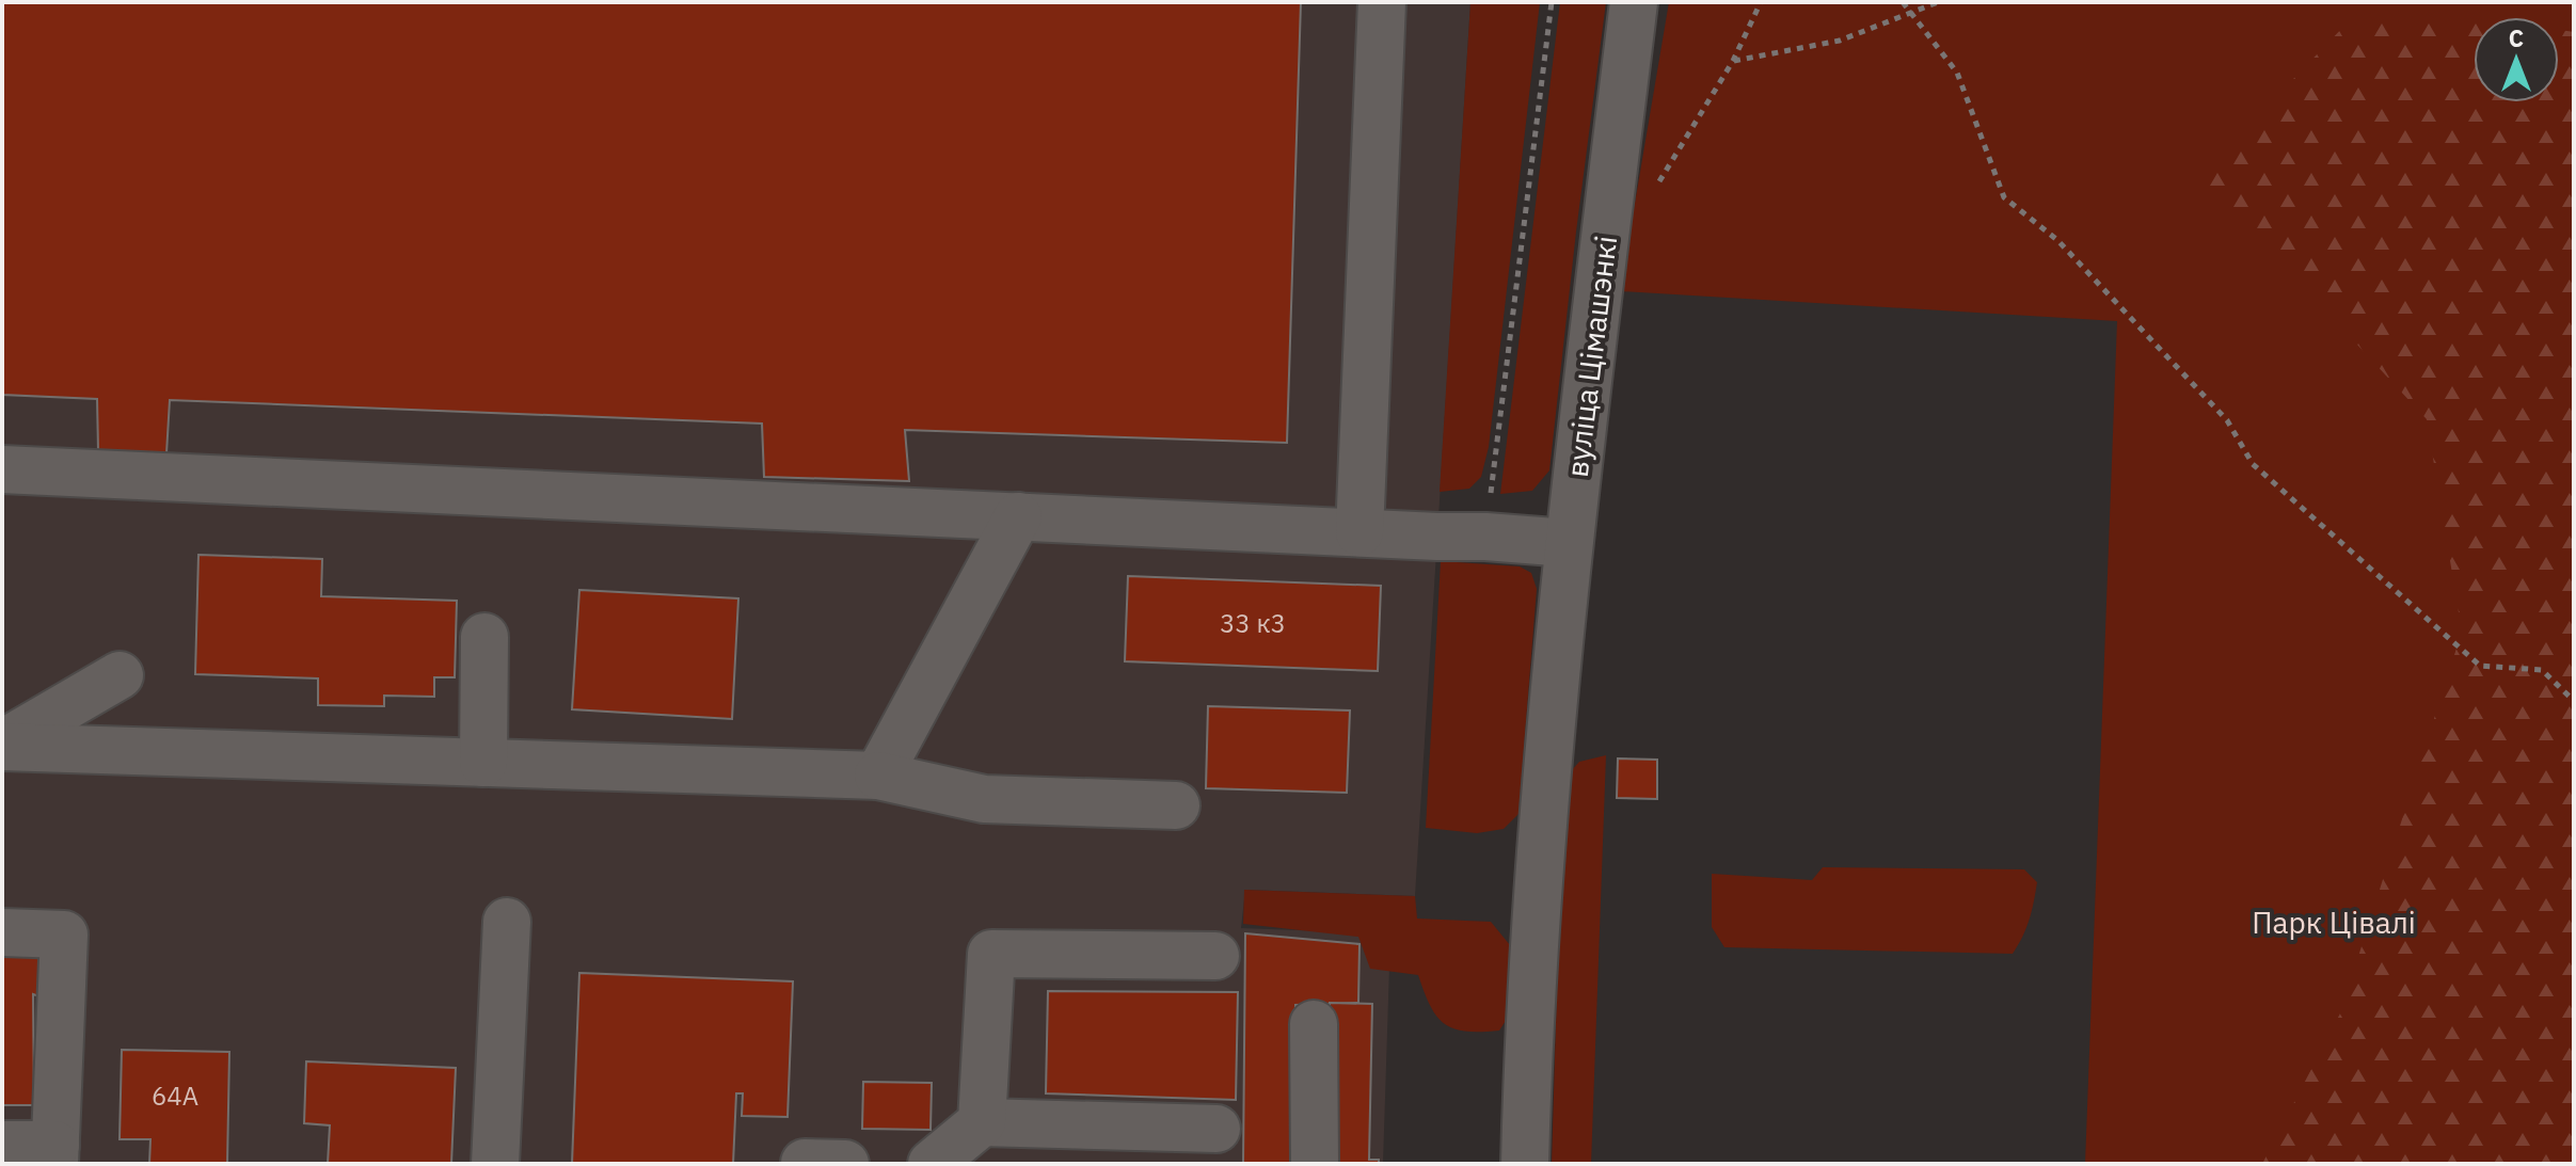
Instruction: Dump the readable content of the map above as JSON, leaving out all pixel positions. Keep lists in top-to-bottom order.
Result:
{
  "streets": {
    "lane": ["вуліца Цімашэнкі"]
  },
  "parks": ["Парк Цівалі"],
  "house_numbers": ["33 к3", "64А"],
  "north": "top"
}
